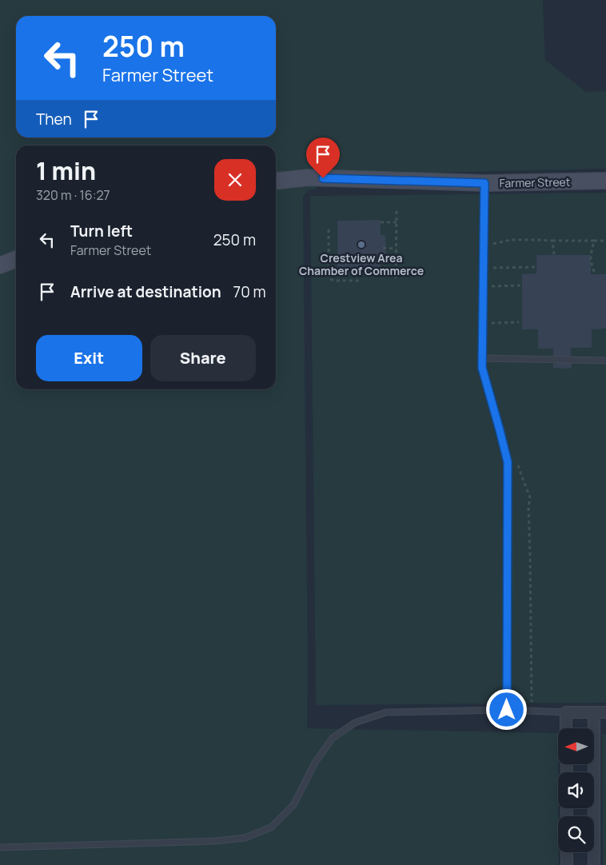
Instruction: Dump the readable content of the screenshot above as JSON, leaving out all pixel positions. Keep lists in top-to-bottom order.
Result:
{
  "streets": {
    "street": ["Farmer Street"]
  },
  "places": ["Crestview Area Chamber of Commerce"],
  "north": "left",
  "page": {
    "turn": ["250 m", "Farmer Street"],
    "then": "Then",
    "heading": ["1 min", "320 m · 16:27"],
    "list": [
      {
        "name": "Turn left",
        "note": "Farmer Street",
        "value": "250 m"
      },
      {
        "name": "Arrive at destination",
        "value": "70 m"
      }
    ],
    "buttons": ["Exit", "Share"]
  }
}
